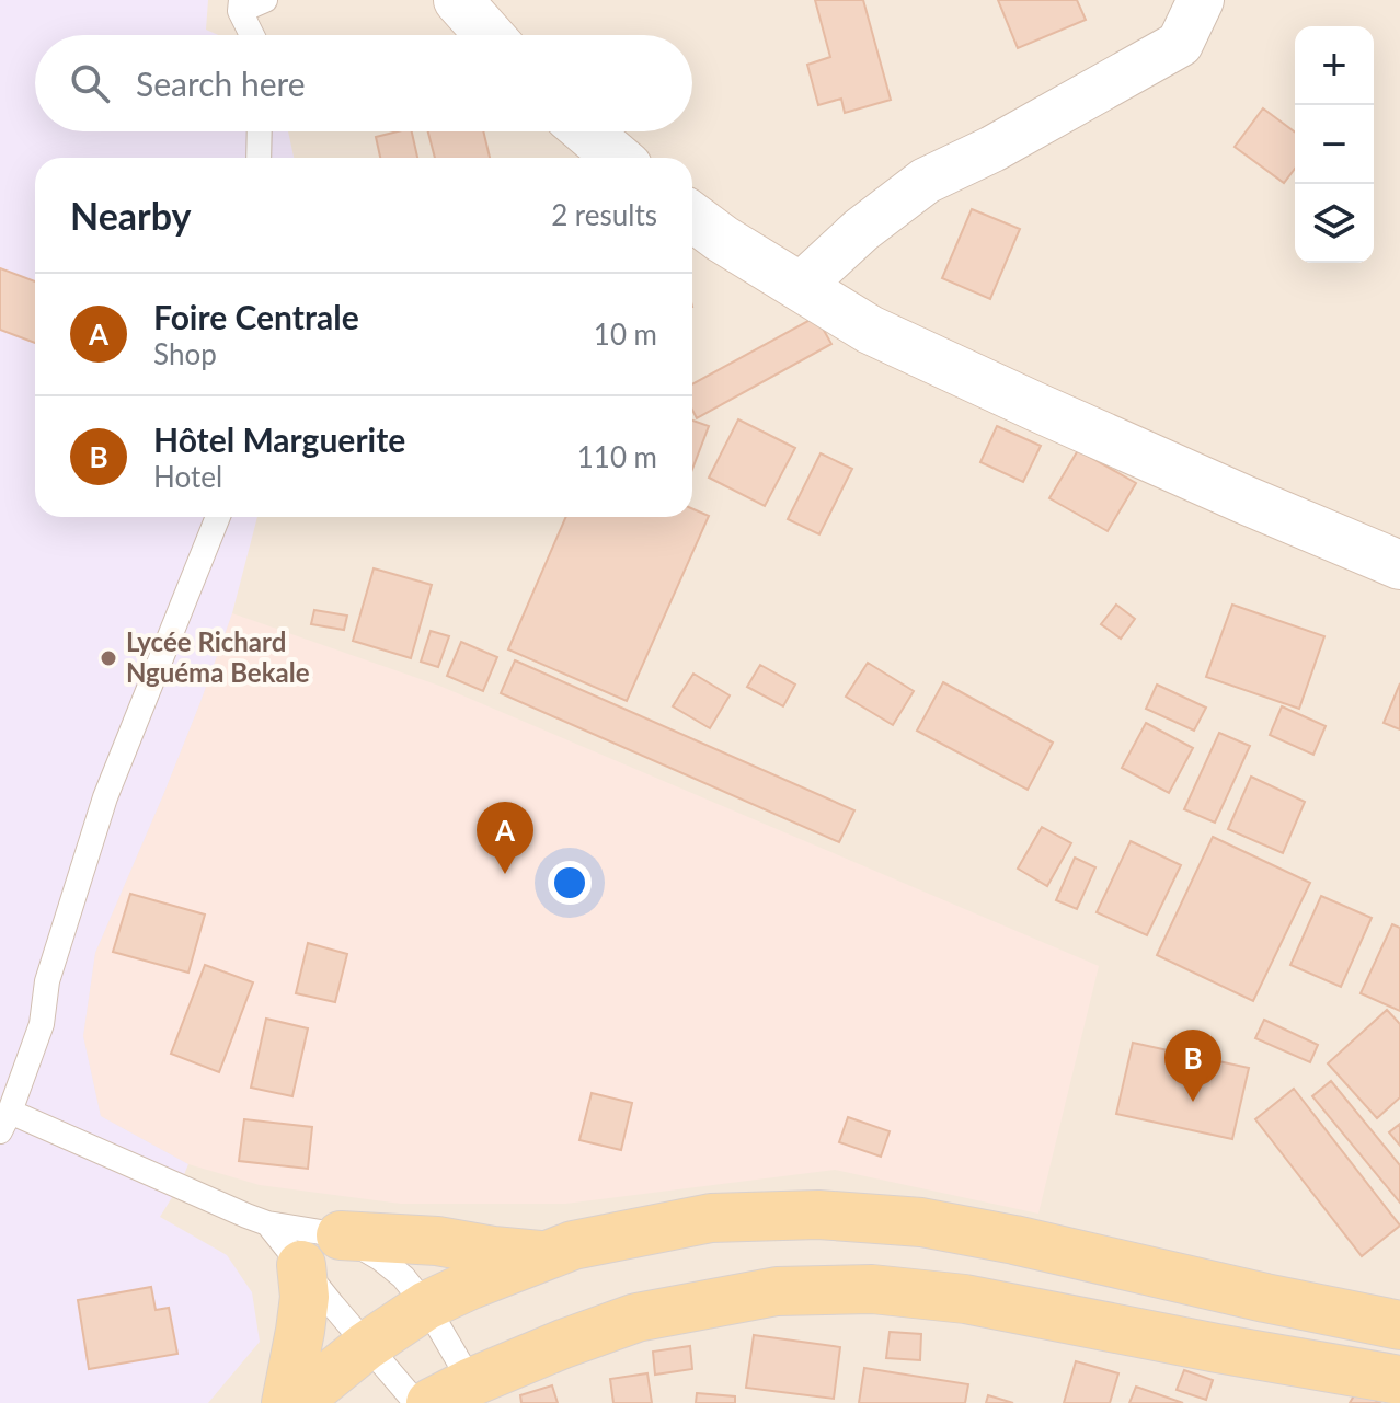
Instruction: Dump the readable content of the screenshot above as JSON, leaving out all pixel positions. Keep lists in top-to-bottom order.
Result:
{
  "places": ["Lycée Richard Nguéma Bekale"],
  "page": {
    "map_buttons": ["+", "−"],
    "search": "Search here",
    "heading": ["Nearby", "2 results"],
    "list": [
      {
        "mark": "A",
        "name": "Foire Centrale",
        "note": "Shop",
        "value": "10 m"
      },
      {
        "mark": "B",
        "name": "Hôtel Marguerite",
        "note": "Hotel",
        "value": "110 m"
      }
    ],
    "pins": ["A", "B"]
  }
}
